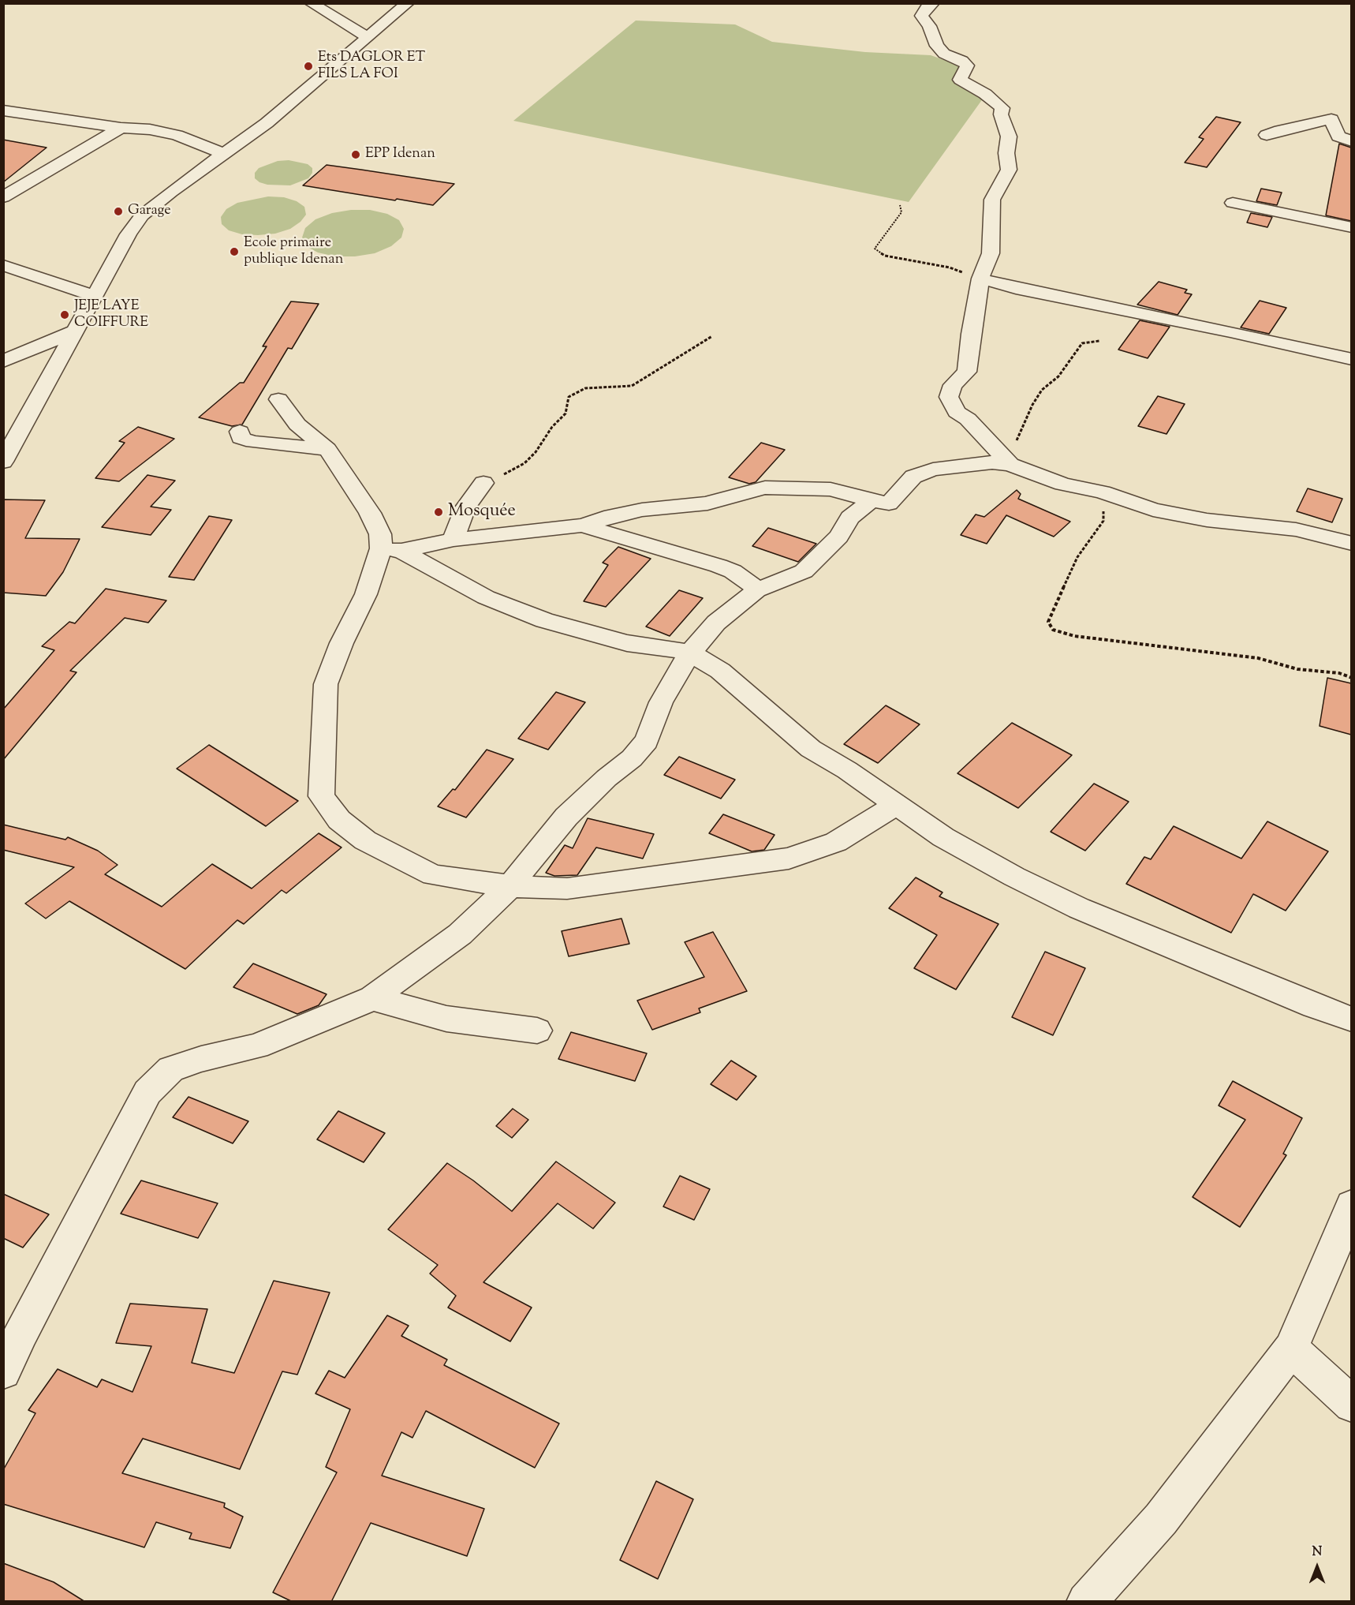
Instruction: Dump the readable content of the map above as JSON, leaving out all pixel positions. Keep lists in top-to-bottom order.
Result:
{
  "places": [
    "Ets DAGLOR ET FILS LA FOI",
    "EPP Idenan",
    "Garage",
    "Ecole primaire publique Idenan",
    "JEJE LAYE COIFFURE",
    "Mosquée"
  ],
  "north": "top"
}
